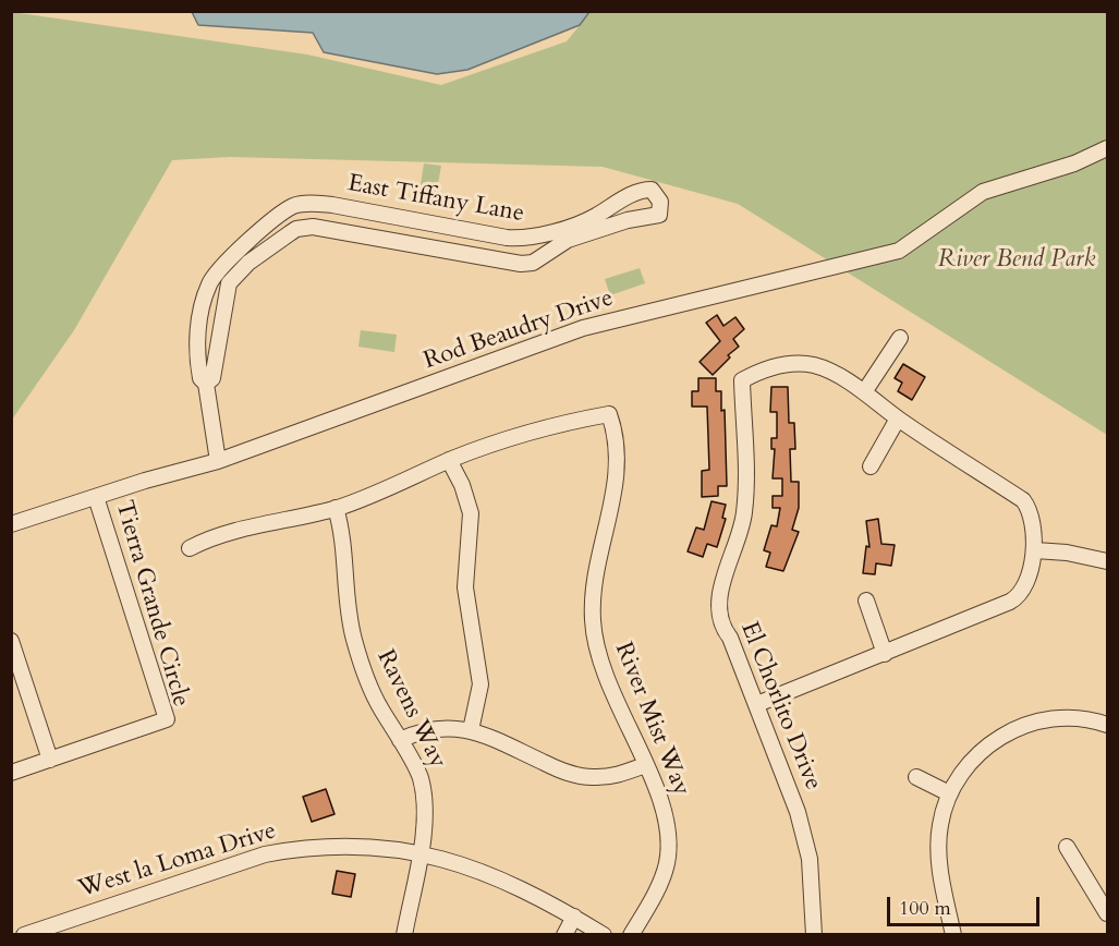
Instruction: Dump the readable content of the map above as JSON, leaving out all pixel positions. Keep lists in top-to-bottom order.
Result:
{
  "streets": {
    "street": [
      "East Tiffany Lane",
      "Rod Beaudry Drive",
      "Tierra Grande Circle",
      "El Chorlito Drive",
      "Ravens Way",
      "River Mist Way",
      "West la Loma Drive"
    ]
  },
  "crossings": [
    ["East Tiffany Lane", "Rod Beaudry Drive"],
    ["Rod Beaudry Drive", "Tierra Grande Circle"],
    ["Ravens Way", "River Mist Way"],
    ["Ravens Way", "West la Loma Drive"]
  ],
  "parks": ["River Bend Park"],
  "scale_bar": "100 m"
}
